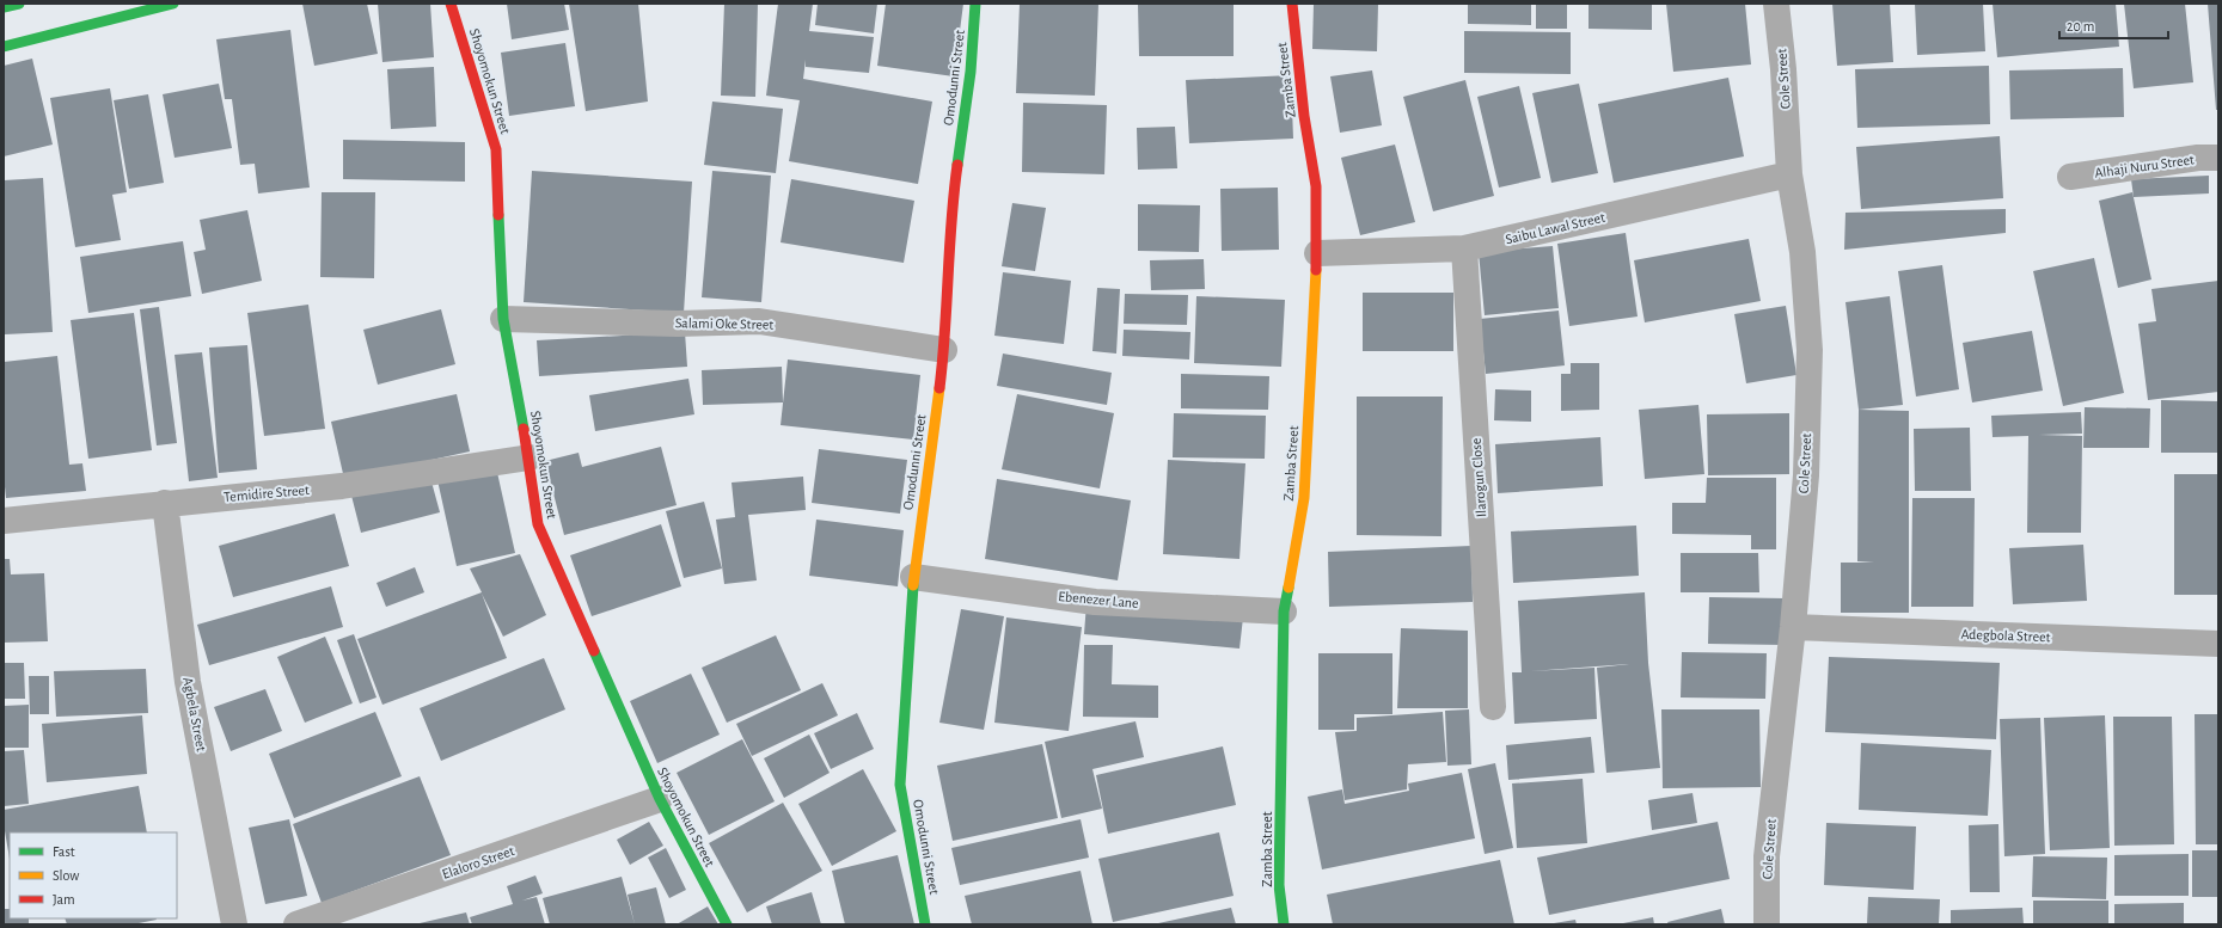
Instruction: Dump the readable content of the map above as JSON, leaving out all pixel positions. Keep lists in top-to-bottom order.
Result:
{
  "streets": {
    "street": [
      "Omodunni Street",
      "Cole Street",
      "Zamba Street",
      "Shoyomokun Street",
      "Alhaji Nuru Street",
      "Saibu Lawal Street",
      "Salami Oke Street",
      "Ilarogun Close",
      "Temidire Street",
      "Ebenezer Lane",
      "Adegbola Street",
      "Agbela Street",
      "Elaloro Street"
    ]
  },
  "crossings": [
    ["Omodunni Street", "Salami Oke Street"],
    ["Omodunni Street", "Ebenezer Lane"],
    ["Cole Street", "Saibu Lawal Street"],
    ["Cole Street", "Adegbola Street"],
    ["Zamba Street", "Saibu Lawal Street"],
    ["Zamba Street", "Ebenezer Lane"],
    ["Shoyomokun Street", "Salami Oke Street"],
    ["Shoyomokun Street", "Temidire Street"],
    ["Shoyomokun Street", "Elaloro Street"],
    ["Saibu Lawal Street", "Ilarogun Close"],
    ["Temidire Street", "Agbela Street"]
  ],
  "legend": ["Fast", "Slow", "Jam"],
  "scale_bar": "20 m"
}
